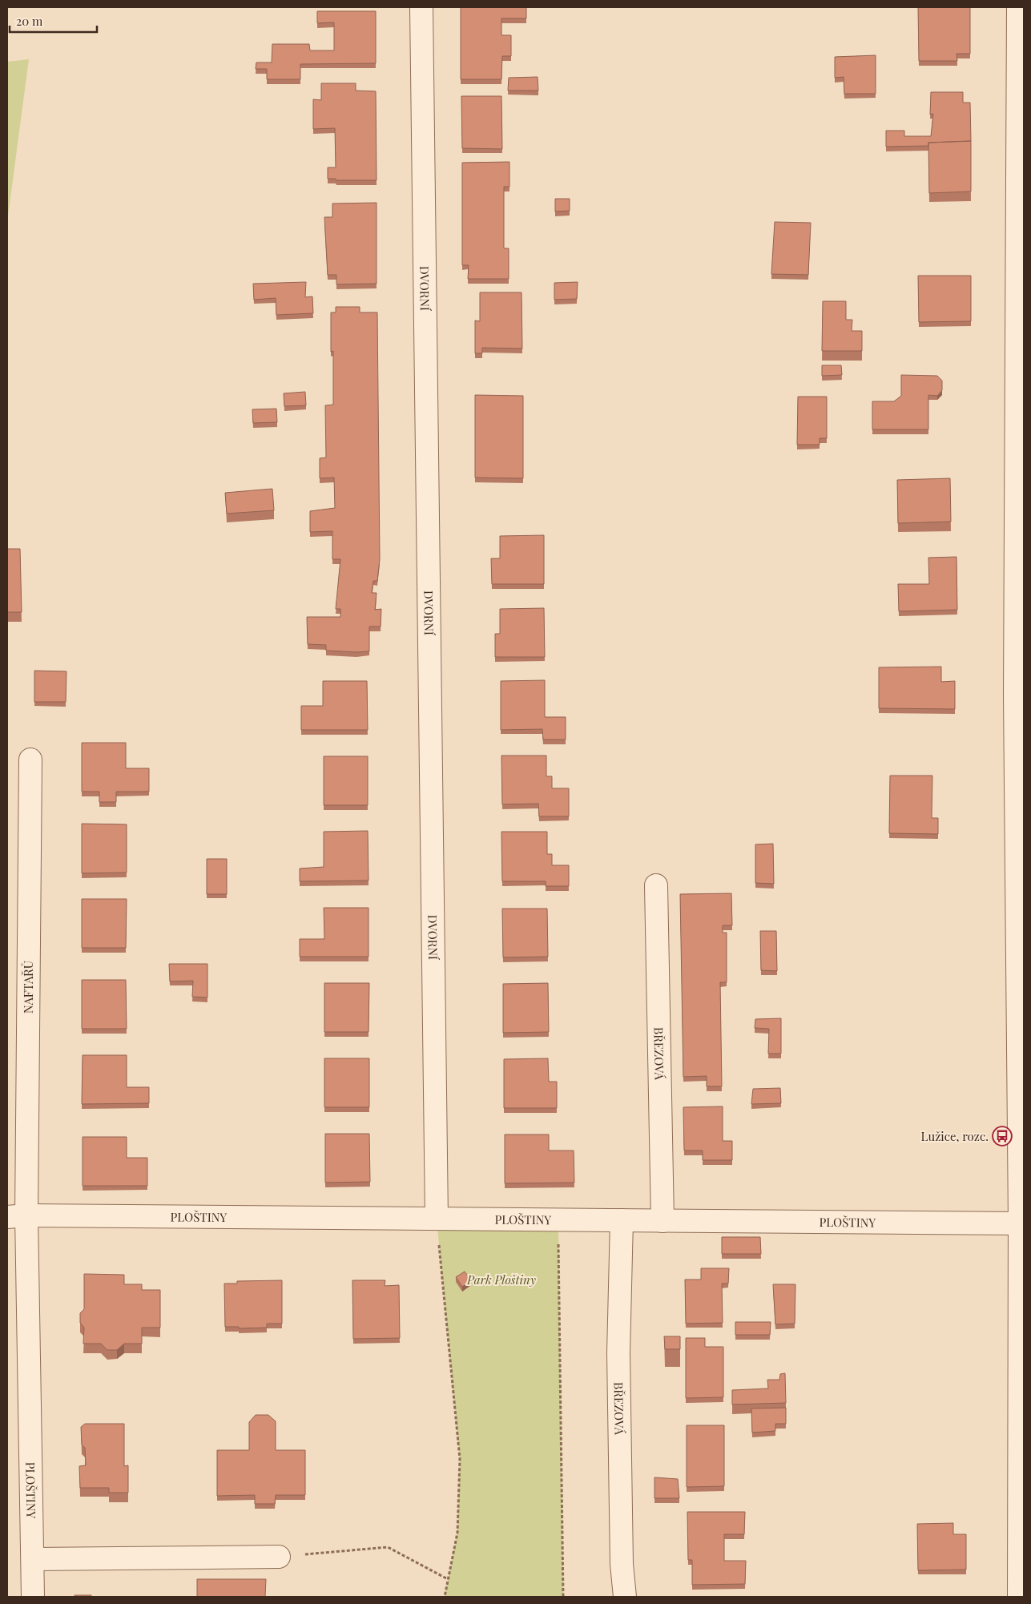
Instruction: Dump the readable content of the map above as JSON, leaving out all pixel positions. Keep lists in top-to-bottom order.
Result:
{
  "streets": {
    "street": [
      "DVORNÍ",
      "NAFTAŘŮ",
      "BŘEZOVÁ",
      "PLOŠTINY"
    ]
  },
  "crossings": [
    ["DVORNÍ", "PLOŠTINY"],
    ["NAFTAŘŮ", "PLOŠTINY"],
    ["BŘEZOVÁ", "PLOŠTINY"]
  ],
  "parks": ["Park Ploštiny"],
  "places": {
    "bus stop": ["Lužice, rozc."]
  },
  "scale_bar": "20 m"
}
